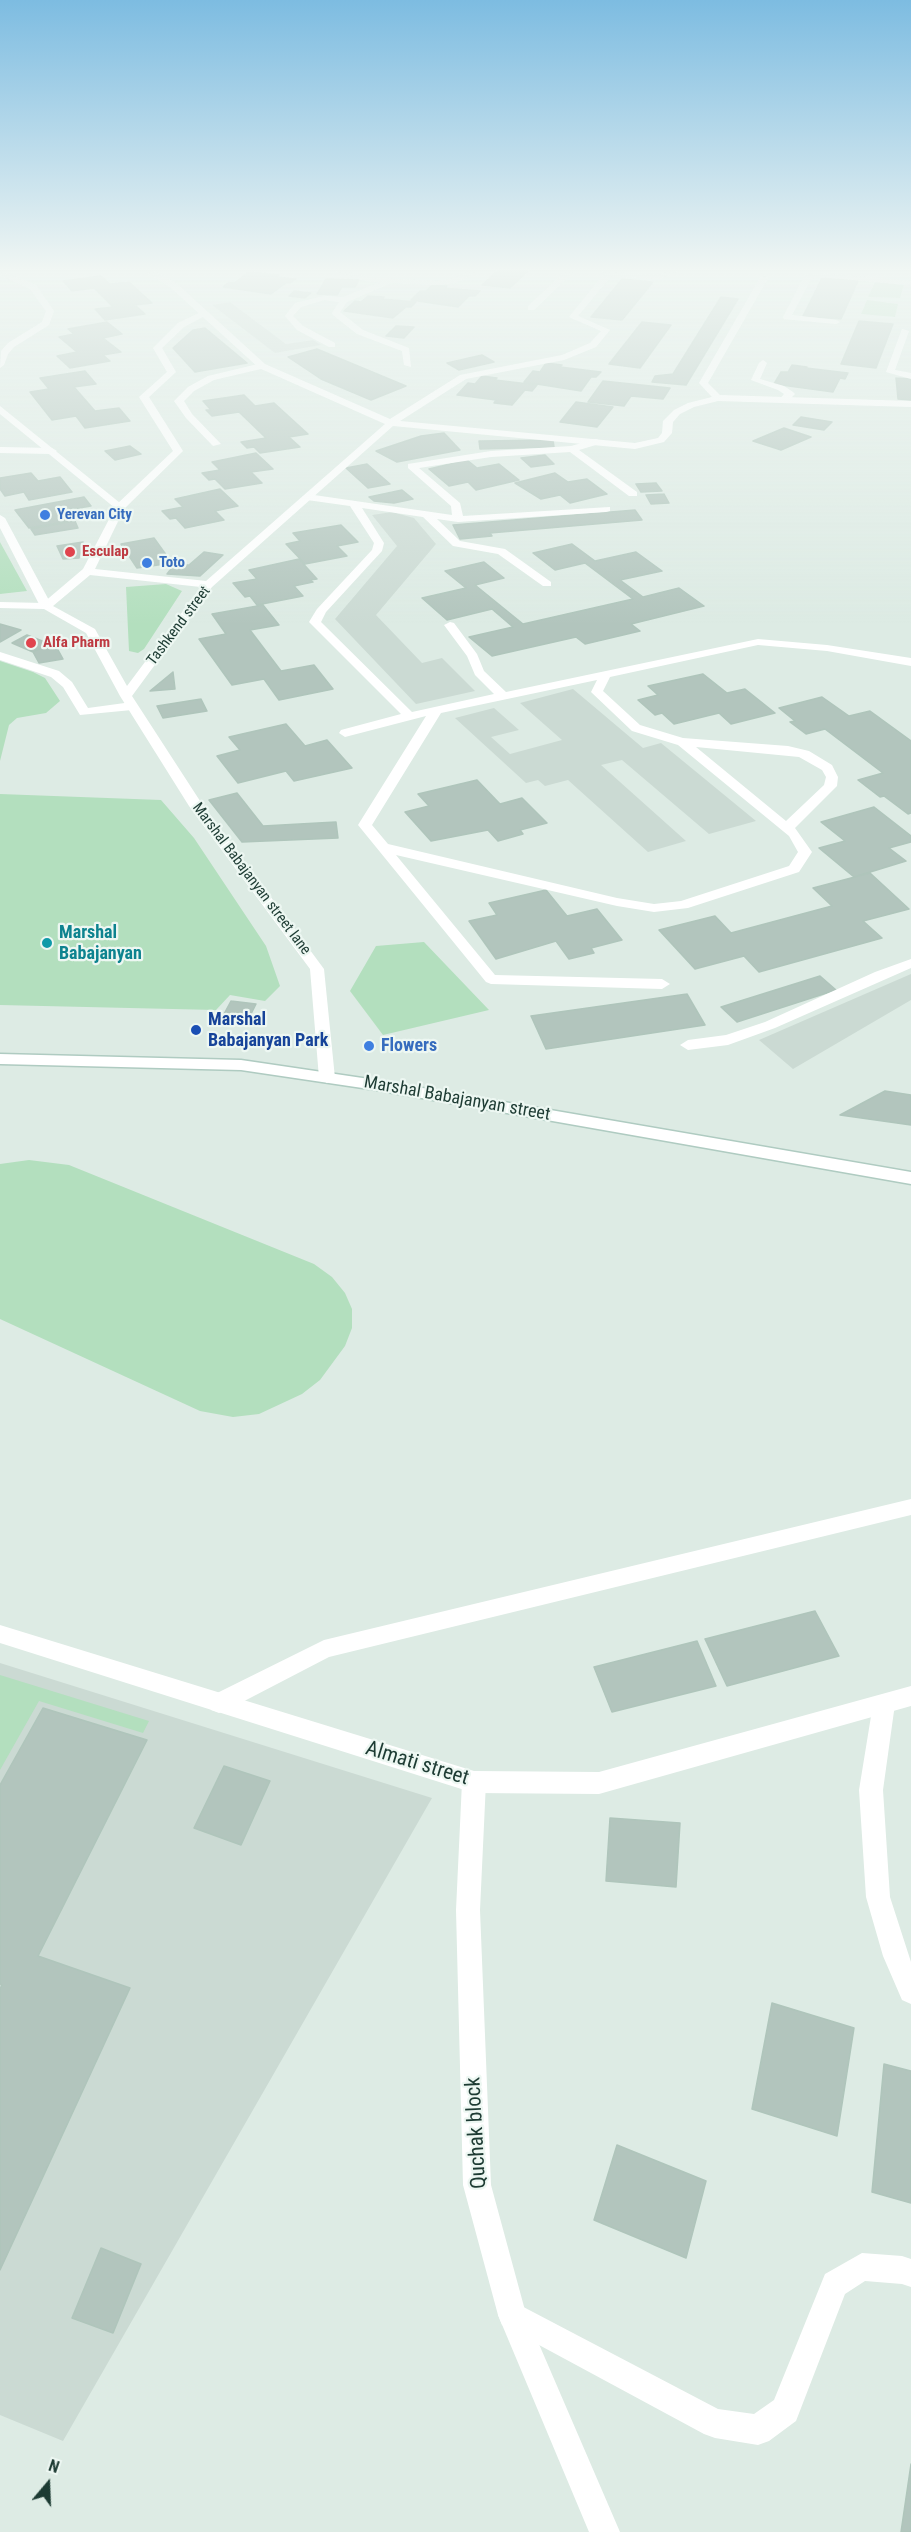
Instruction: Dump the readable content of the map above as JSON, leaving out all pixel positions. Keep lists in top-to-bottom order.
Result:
{
  "streets": {
    "street": [
      "Tashkend street",
      "Marshal Babajanyan street lane",
      "Marshal Babajanyan street",
      "Almati street",
      "Quchak block"
    ]
  },
  "crossings": [
    ["Tashkend street", "Marshal Babajanyan street lane"],
    ["Marshal Babajanyan street lane", "Marshal Babajanyan street"],
    ["Almati street", "Quchak block"]
  ],
  "places": [
    "Yerevan City",
    "Esculap",
    "Toto",
    "Alfa Pharm",
    "Marshal Babajanyan",
    "Marshal Babajanyan Park",
    "Flowers"
  ],
  "north": "top"
}
